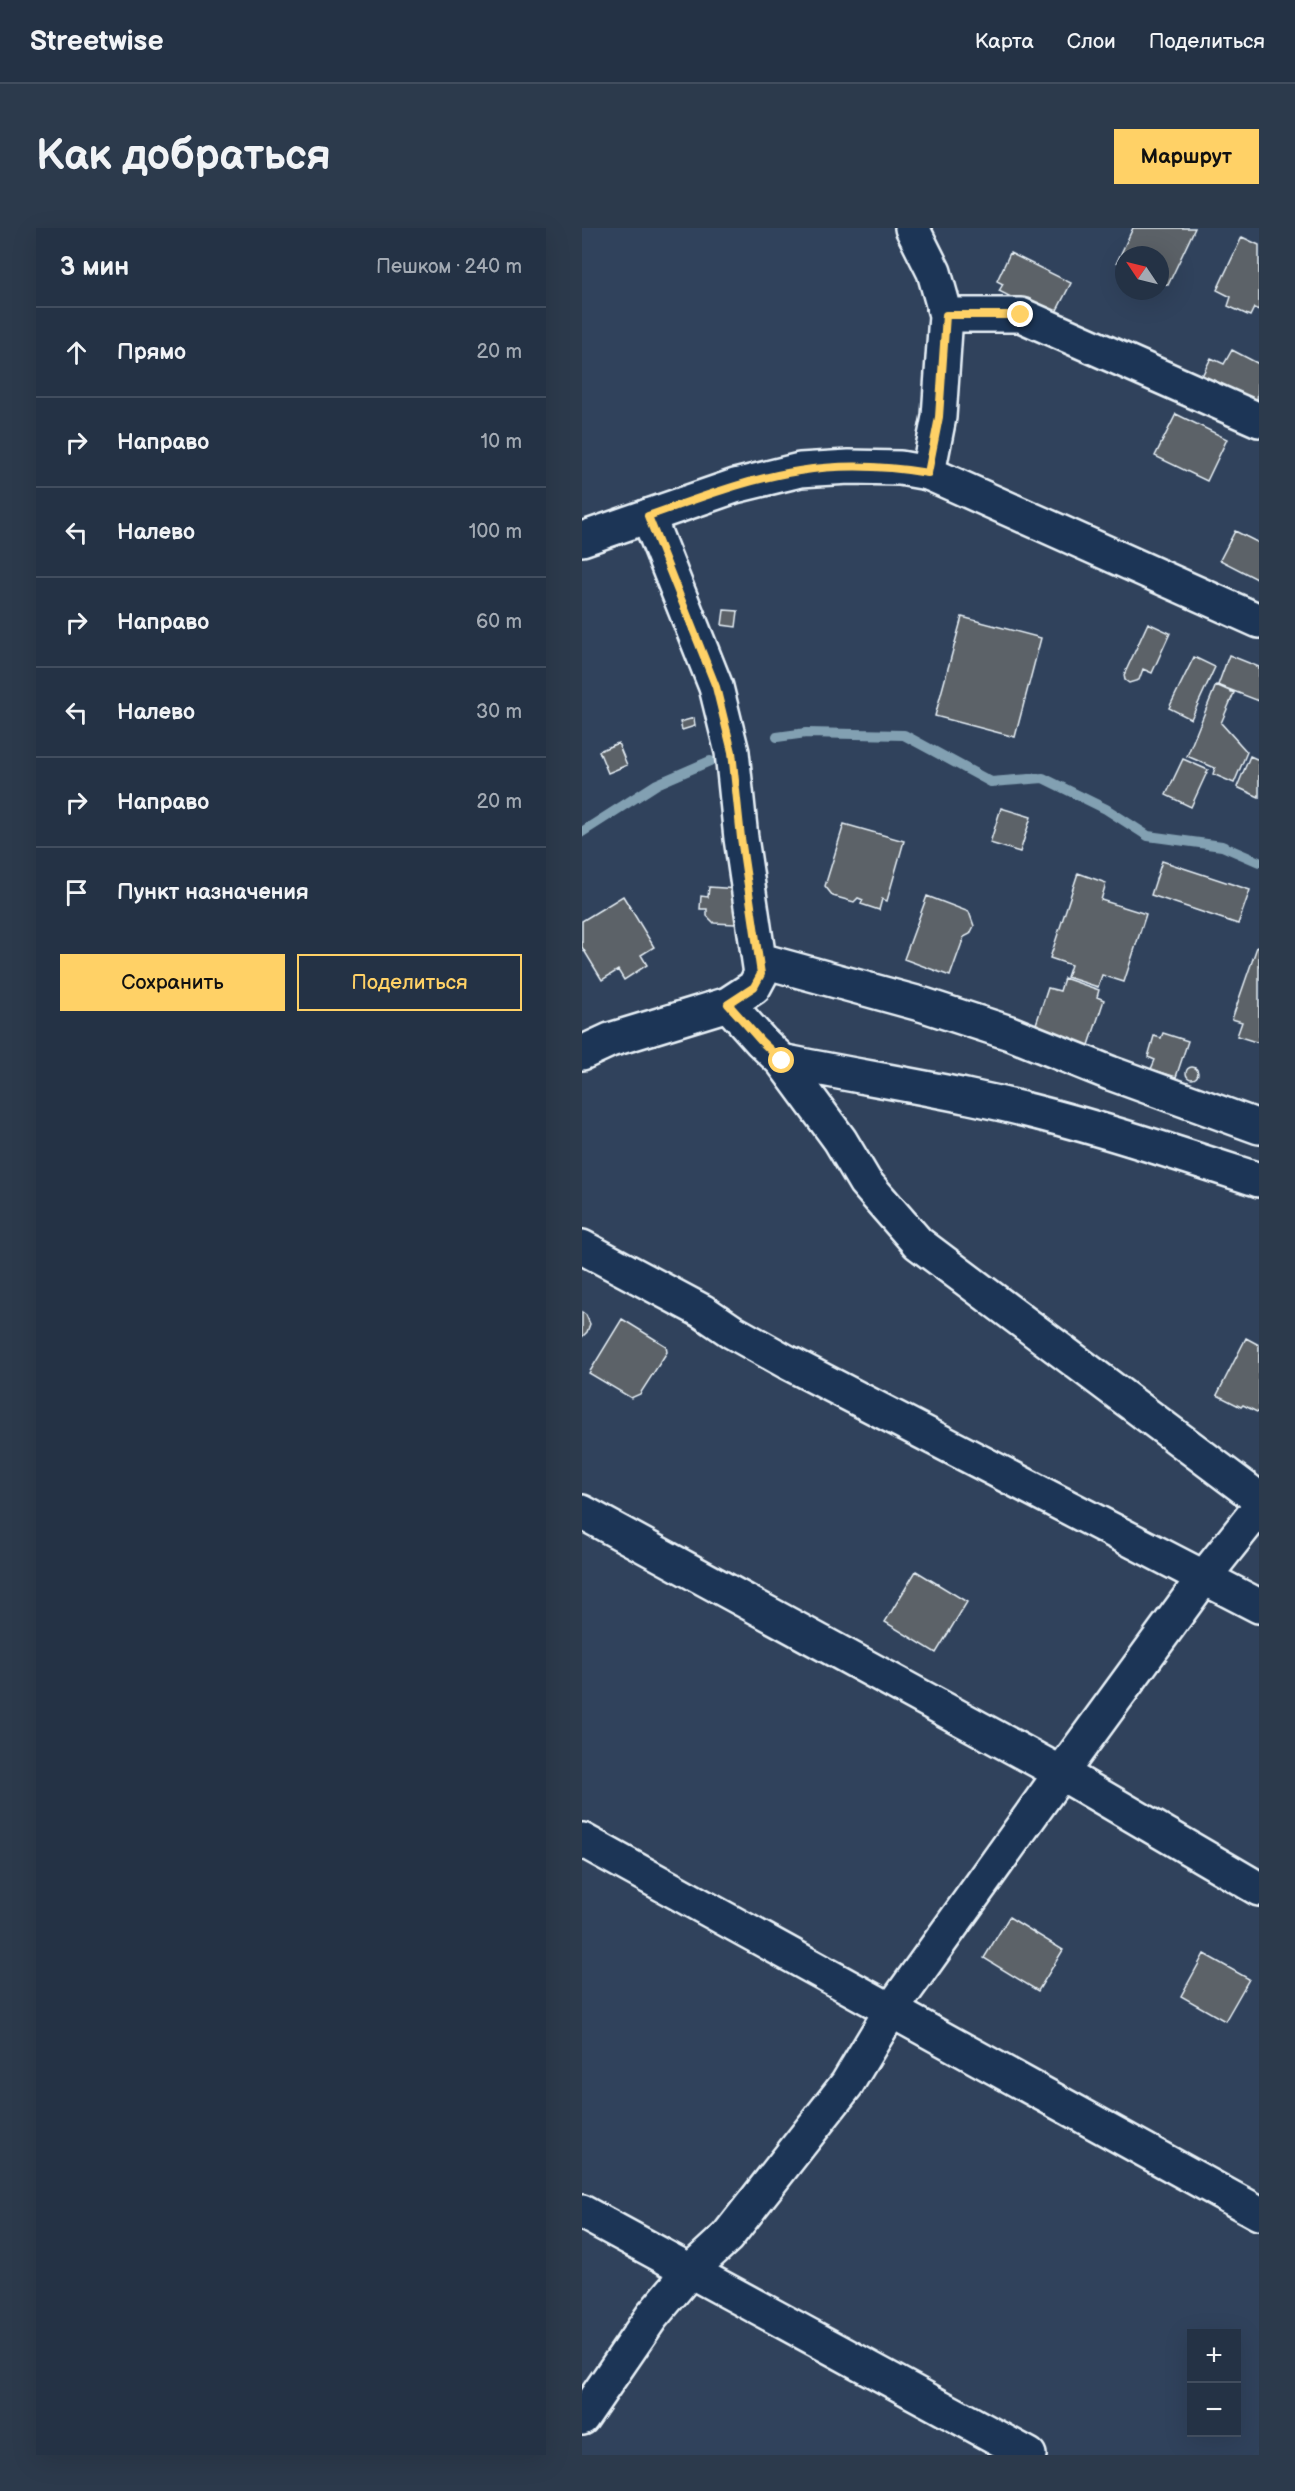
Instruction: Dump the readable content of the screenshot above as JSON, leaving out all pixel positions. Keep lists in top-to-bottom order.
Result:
{
  "north": "top left",
  "page": {
    "header": "Streetwise",
    "nav": ["Карта", "Слои", "Поделиться"],
    "buttons": [
      "Маршрут",
      ["Сохранить", "Поделиться"]
    ],
    "title": "Как добраться",
    "heading": ["3 мин", "Пешком · 240 m"],
    "list": [
      ["Прямо", "20 m"],
      ["Направо", "10 m"],
      ["Налево", "100 m"],
      ["Направо", "60 m"],
      ["Налево", "30 m"],
      ["Направо", "20 m"],
      "Пункт назначения"
    ],
    "map_buttons": ["+", "−"]
  }
}
